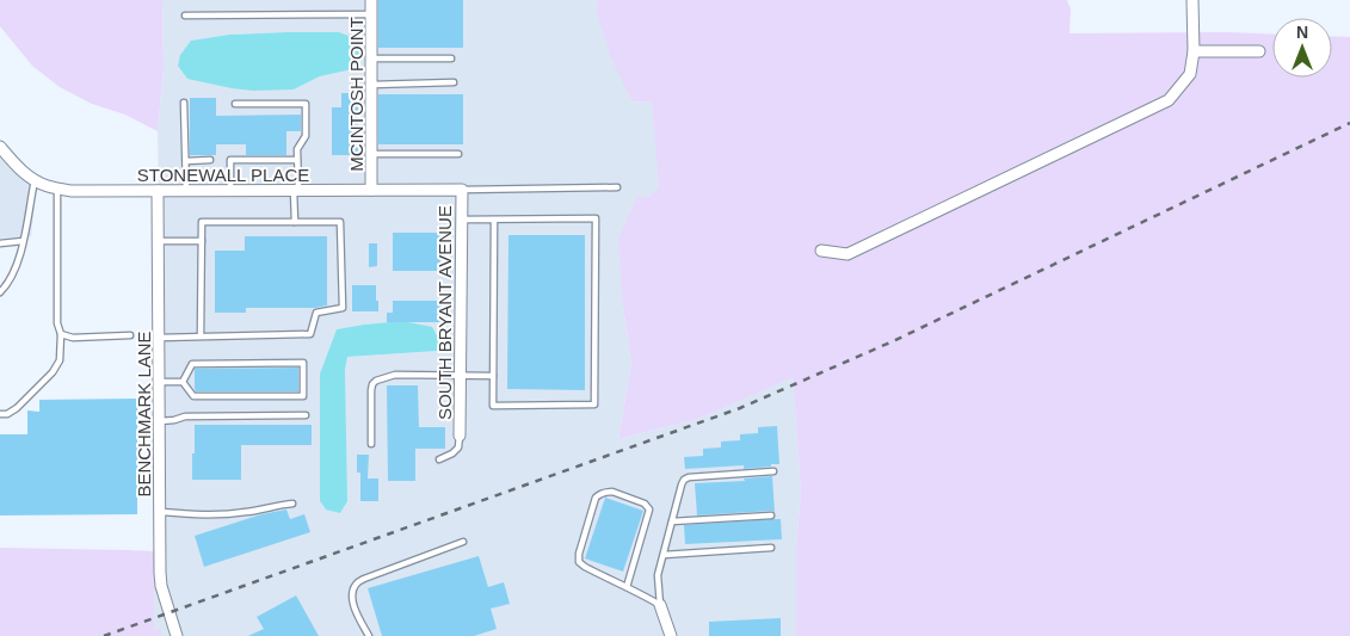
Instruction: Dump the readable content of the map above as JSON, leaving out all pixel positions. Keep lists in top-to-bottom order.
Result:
{
  "streets": {
    "street": [
      "MCINTOSH POINT",
      "STONEWALL PLACE",
      "SOUTH BRYANT AVENUE",
      "BENCHMARK LANE"
    ]
  },
  "crossings": [
    ["MCINTOSH POINT", "STONEWALL PLACE"],
    ["STONEWALL PLACE", "SOUTH BRYANT AVENUE"],
    ["STONEWALL PLACE", "BENCHMARK LANE"]
  ],
  "north": "top"
}
